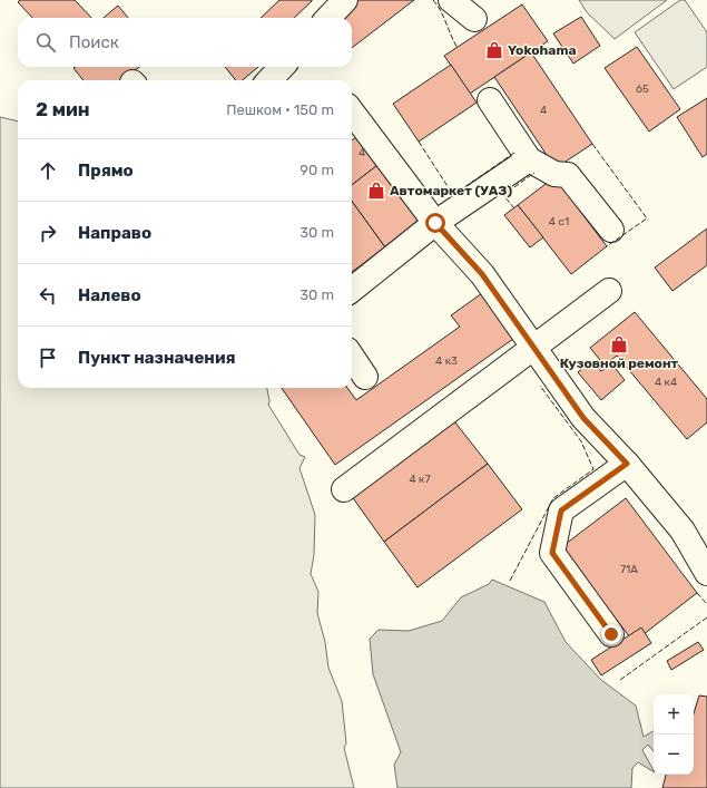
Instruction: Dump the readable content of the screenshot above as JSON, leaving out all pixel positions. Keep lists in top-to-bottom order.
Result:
{
  "places": {
    "shop": ["Yokohama", "Автомаркет (УАЗ)", "Кузовной ремонт"]
  },
  "house_numbers": [
    "65",
    "4",
    "4",
    "4 с1",
    "4 к3",
    "4 к4",
    "4 к7",
    "71А"
  ],
  "page": {
    "search": "Поиск",
    "heading": ["2 мин", "Пешком · 150 m"],
    "list": [
      ["Прямо", "90 m"],
      ["Направо", "30 m"],
      ["Налево", "30 m"],
      "Пункт назначения"
    ],
    "map_buttons": ["+", "−"]
  }
}
